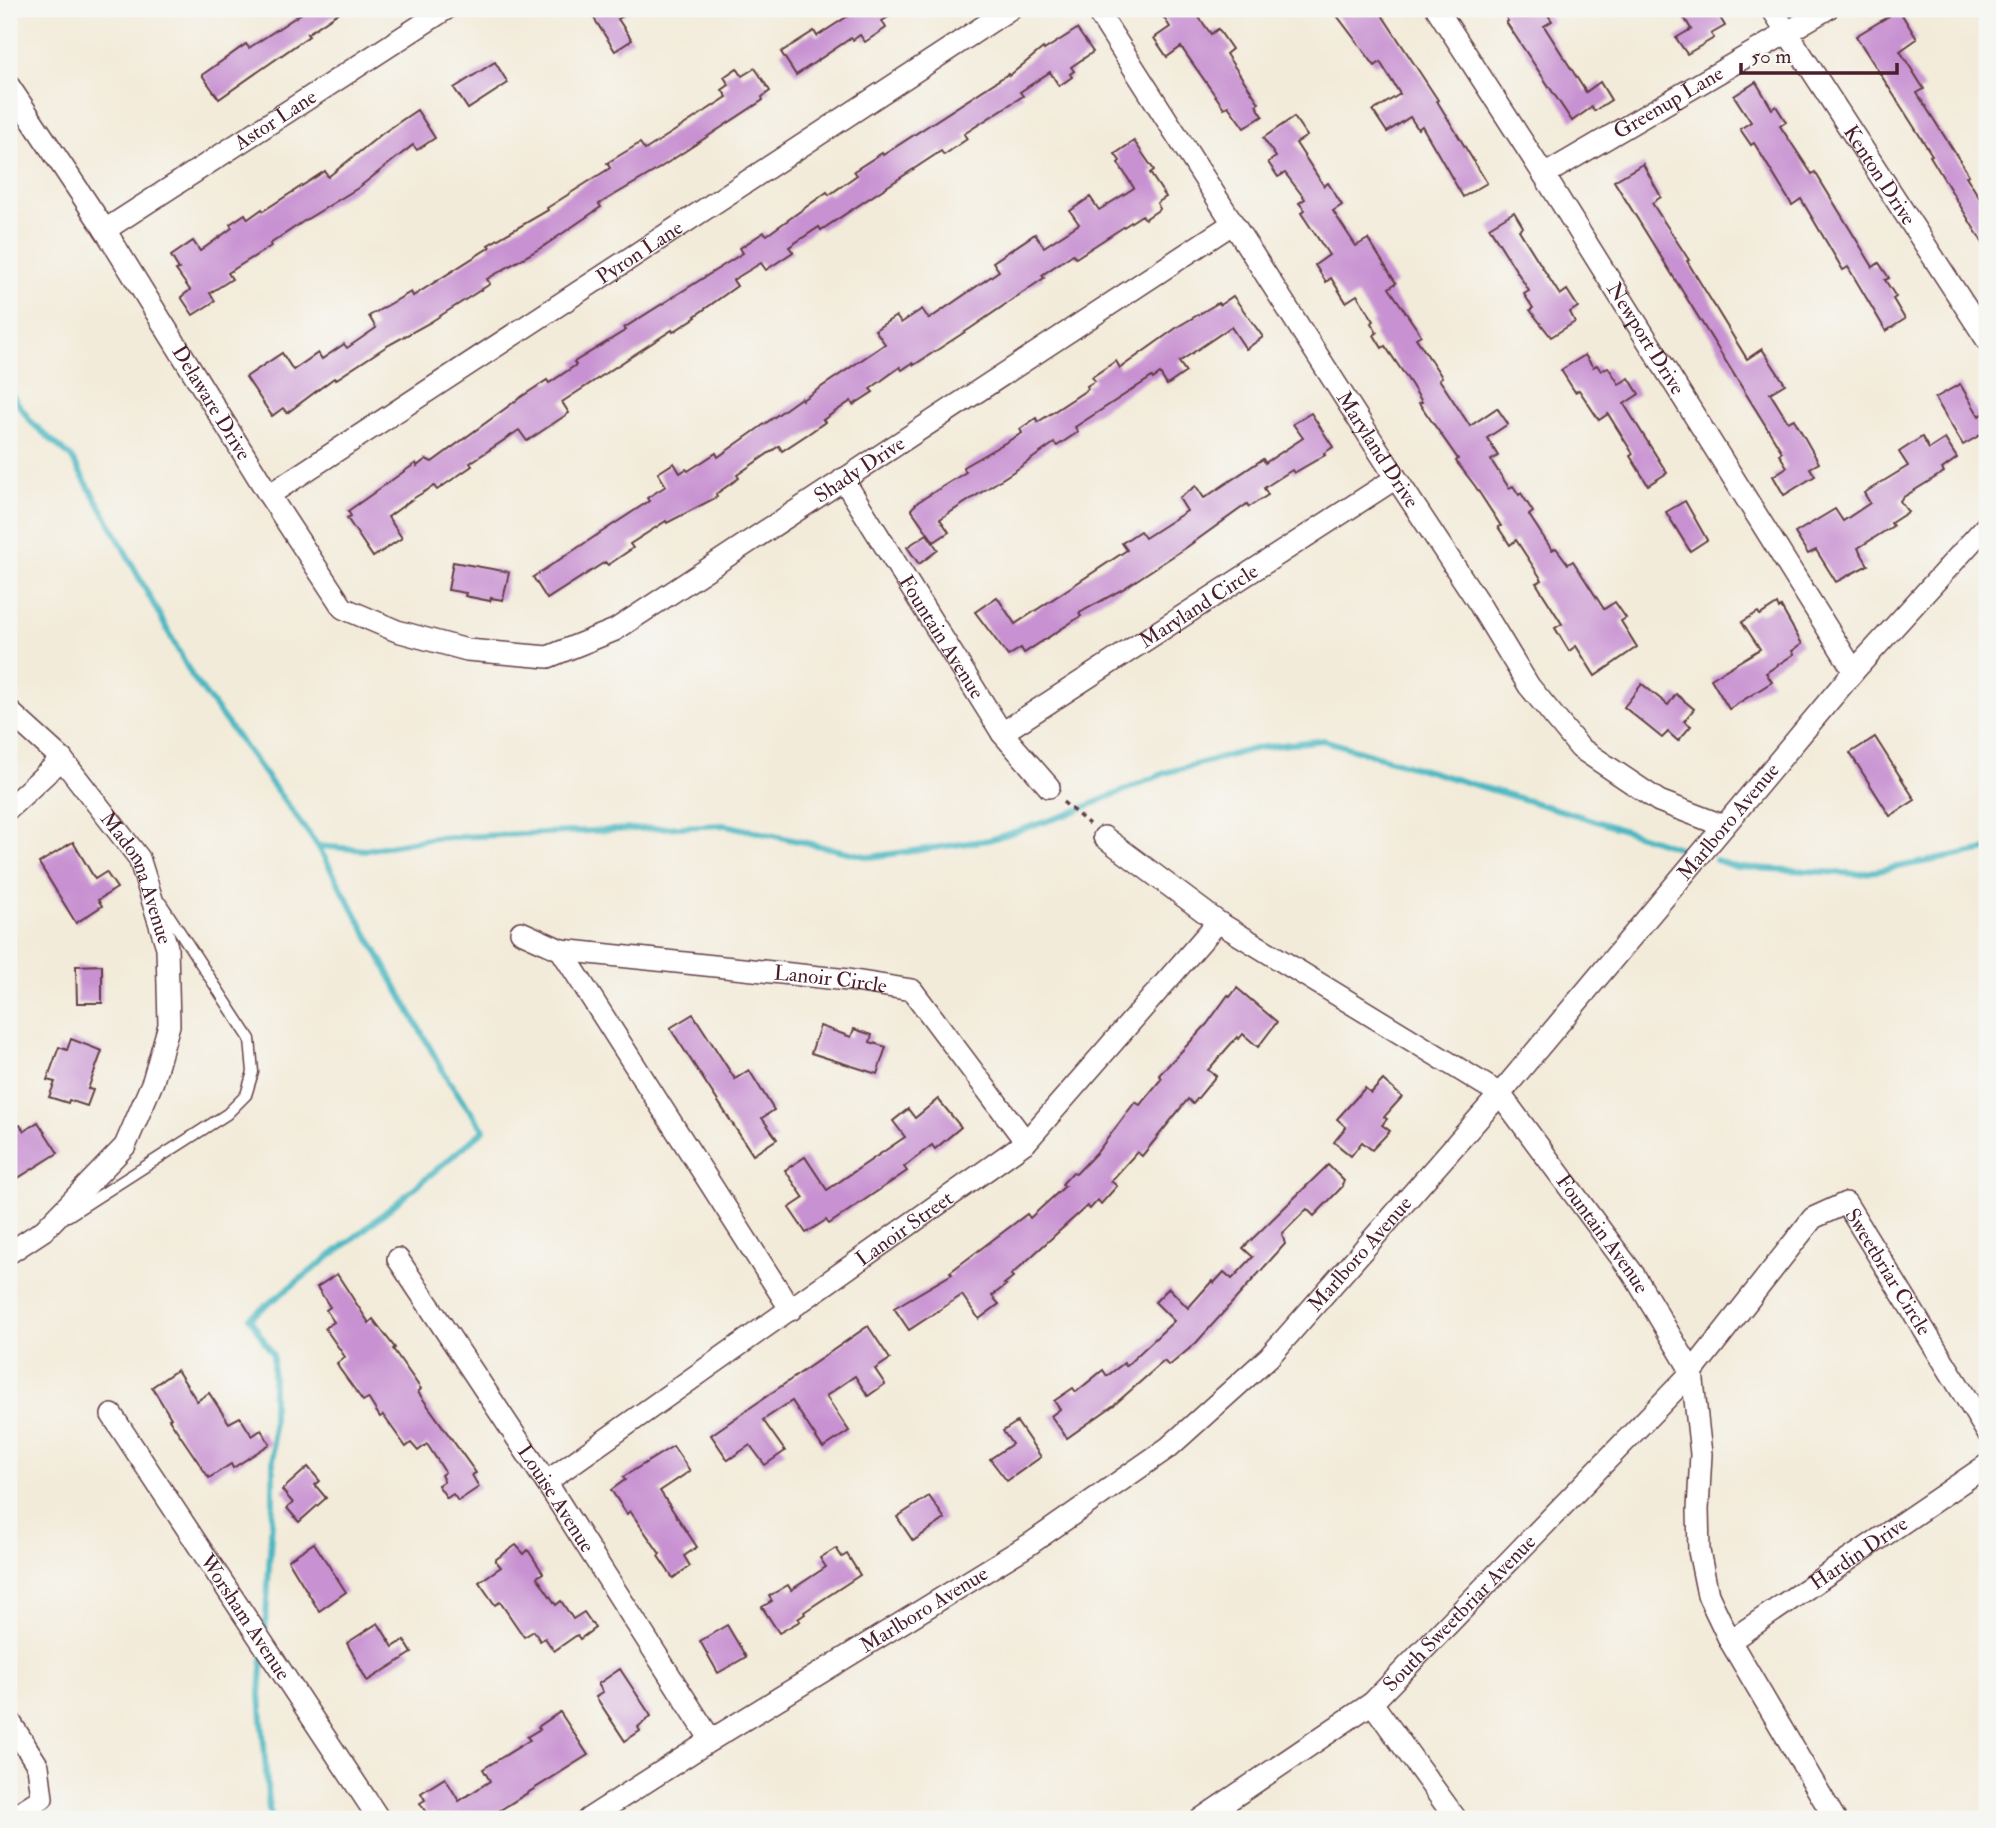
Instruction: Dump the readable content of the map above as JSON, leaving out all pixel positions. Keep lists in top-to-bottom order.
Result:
{
  "streets": {
    "street": [
      "Greenup Lane",
      "Astor Lane",
      "Kenton Drive",
      "Pyron Lane",
      "Newport Drive",
      "Delaware Drive",
      "Maryland Drive",
      "Shady Drive",
      "Maryland Circle",
      "Fountain Avenue",
      "Marlboro Avenue",
      "Madonna Avenue",
      "Lanoir Circle",
      "Lanoir Street",
      "Sweetbriar Circle",
      "Louise Avenue",
      "Hardin Drive",
      "South Sweetbriar Avenue",
      "Worsham Avenue"
    ]
  },
  "crossings": [
    ["Greenup Lane", "Kenton Drive"],
    ["Greenup Lane", "Newport Drive"],
    ["Astor Lane", "Delaware Drive"],
    ["Pyron Lane", "Delaware Drive"],
    ["Newport Drive", "Marlboro Avenue"],
    ["Delaware Drive", "Shady Drive"],
    ["Maryland Drive", "Shady Drive"],
    ["Maryland Drive", "Maryland Circle"],
    ["Maryland Drive", "Marlboro Avenue"],
    ["Shady Drive", "Fountain Avenue"],
    ["Maryland Circle", "Fountain Avenue"],
    ["Fountain Avenue", "Marlboro Avenue"],
    ["Fountain Avenue", "Lanoir Street"],
    ["Fountain Avenue", "Sweetbriar Circle"],
    ["Fountain Avenue", "Hardin Drive"],
    ["Fountain Avenue", "South Sweetbriar Avenue"],
    ["Marlboro Avenue", "Louise Avenue"],
    ["Lanoir Circle", "Lanoir Street"],
    ["Lanoir Street", "Louise Avenue"],
    ["Sweetbriar Circle", "South Sweetbriar Avenue"]
  ],
  "scale_bar": "50 m"
}
